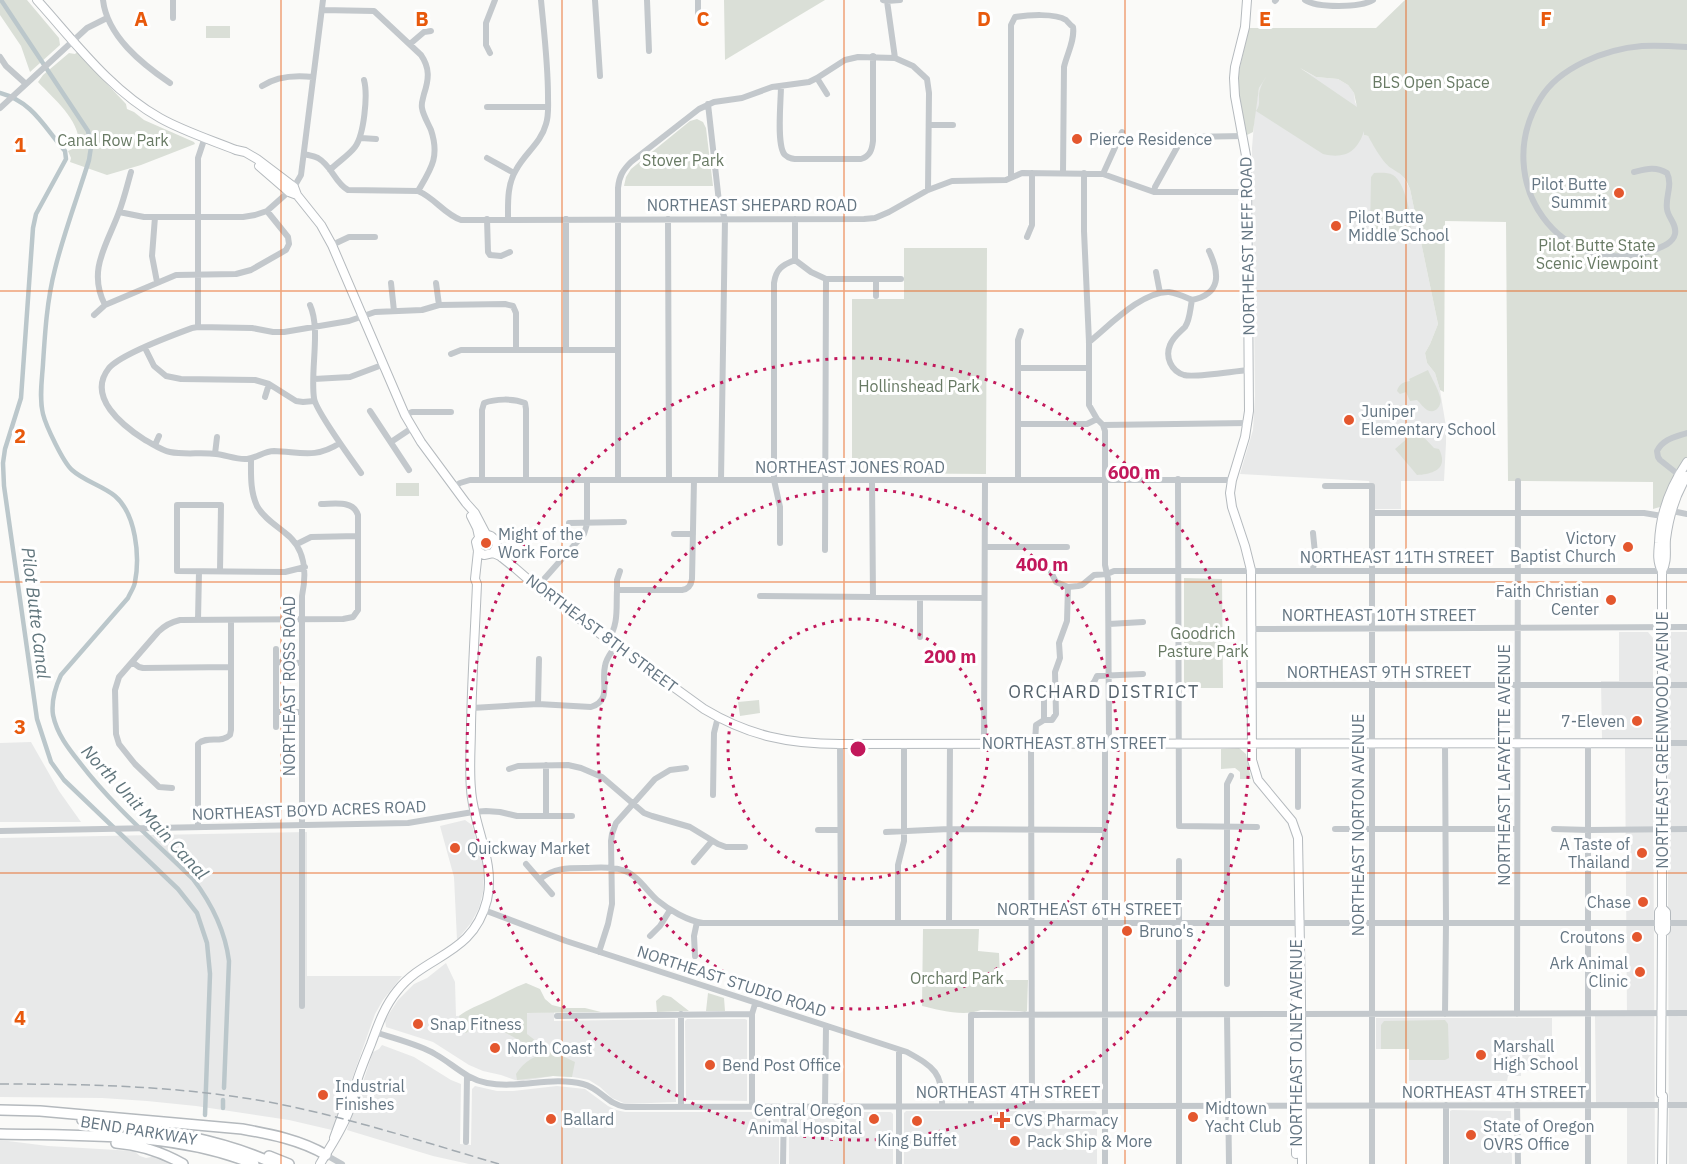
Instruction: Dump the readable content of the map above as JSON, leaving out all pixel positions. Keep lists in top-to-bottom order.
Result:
{
  "streets": {
    "highway": ["BEND PARKWAY"],
    "main road": [
      "NORTHEAST NEFF ROAD",
      "NORTHEAST 8TH STREET",
      "NORTHEAST GREENWOOD AVENUE",
      "NORTHEAST OLNEY AVENUE"
    ],
    "street": [
      "NORTHEAST SHEPARD ROAD",
      "NORTHEAST JONES ROAD",
      "NORTHEAST 11TH STREET",
      "NORTHEAST 10TH STREET",
      "NORTHEAST 9TH STREET",
      "NORTHEAST ROSS ROAD",
      "NORTHEAST LAFAYETTE AVENUE",
      "NORTHEAST BOYD ACRES ROAD",
      "NORTHEAST NORTON AVENUE",
      "NORTHEAST 6TH STREET",
      "NORTHEAST STUDIO ROAD",
      "NORTHEAST 4TH STREET"
    ]
  },
  "crossings": [
    ["NORTHEAST SHEPARD ROAD", "NORTHEAST NEFF ROAD"],
    ["NORTHEAST NEFF ROAD", "NORTHEAST JONES ROAD"],
    ["NORTHEAST NEFF ROAD", "NORTHEAST OLNEY AVENUE"],
    ["NORTHEAST JONES ROAD", "NORTHEAST 8TH STREET"],
    ["NORTHEAST JONES ROAD", "NORTHEAST OLNEY AVENUE"],
    ["NORTHEAST 11TH STREET", "NORTHEAST GREENWOOD AVENUE"],
    ["NORTHEAST 11TH STREET", "NORTHEAST LAFAYETTE AVENUE"],
    ["NORTHEAST 11TH STREET", "NORTHEAST NORTON AVENUE"],
    ["NORTHEAST 11TH STREET", "NORTHEAST OLNEY AVENUE"],
    ["NORTHEAST 10TH STREET", "NORTHEAST GREENWOOD AVENUE"],
    ["NORTHEAST 10TH STREET", "NORTHEAST LAFAYETTE AVENUE"],
    ["NORTHEAST 10TH STREET", "NORTHEAST NORTON AVENUE"],
    ["NORTHEAST 10TH STREET", "NORTHEAST OLNEY AVENUE"],
    ["NORTHEAST 8TH STREET", "NORTHEAST GREENWOOD AVENUE"],
    ["NORTHEAST 8TH STREET", "NORTHEAST LAFAYETTE AVENUE"],
    ["NORTHEAST 8TH STREET", "NORTHEAST NORTON AVENUE"],
    ["NORTHEAST 8TH STREET", "NORTHEAST OLNEY AVENUE"],
    ["NORTHEAST 9TH STREET", "NORTHEAST GREENWOOD AVENUE"],
    ["NORTHEAST 9TH STREET", "NORTHEAST LAFAYETTE AVENUE"],
    ["NORTHEAST 9TH STREET", "NORTHEAST NORTON AVENUE"],
    ["NORTHEAST 9TH STREET", "NORTHEAST OLNEY AVENUE"],
    ["NORTHEAST ROSS ROAD", "NORTHEAST BOYD ACRES ROAD"],
    ["NORTHEAST GREENWOOD AVENUE", "NORTHEAST 6TH STREET"],
    ["NORTHEAST LAFAYETTE AVENUE", "NORTHEAST 6TH STREET"],
    ["NORTHEAST NORTON AVENUE", "NORTHEAST 6TH STREET"],
    ["NORTHEAST NORTON AVENUE", "NORTHEAST 4TH STREET"],
    ["NORTHEAST 6TH STREET", "NORTHEAST OLNEY AVENUE"],
    ["NORTHEAST STUDIO ROAD", "NORTHEAST 4TH STREET"],
    ["NORTHEAST OLNEY AVENUE", "NORTHEAST 4TH STREET"]
  ],
  "districts": ["ORCHARD DISTRICT"],
  "water": ["Pilot Butte Canal", "North Unit Main Canal"],
  "parks": [
    "BLS Open Space",
    "Canal Row Park",
    "Stover Park",
    "Pilot Butte State Scenic Viewpoint",
    "Hollinshead Park",
    "Goodrich Pasture Park",
    "Orchard Park"
  ],
  "places": {
    "other": [
      "Pierce Residence",
      "Pilot Butte Summit",
      "Pilot Butte Middle School",
      "Juniper Elementary School",
      "Might of the Work Force",
      "Victory Baptist Church",
      "Faith Christian Center",
      "7-Eleven",
      "Quickway Market",
      "A Taste of Thailand",
      "Chase",
      "Bruno's",
      "Croutons",
      "Ark Animal Clinic",
      "Snap Fitness",
      "North Coast",
      "Marshall High School",
      "Bend Post Office",
      "Industrial Finishes",
      "Midtown Yacht Club",
      "Ballard",
      "Central Oregon Animal Hospital",
      "King Buffet",
      "State of Oregon OVRS Office",
      "Pack Ship & More"
    ],
    "health": ["CVS Pharmacy"]
  },
  "grid": {
    "columns": [
      "A",
      "B",
      "C",
      "D",
      "E",
      "F"
    ],
    "rows": [
      "1",
      "2",
      "3",
      "4"
    ]
  },
  "rings": ["600 m", "400 m", "200 m"]
}
